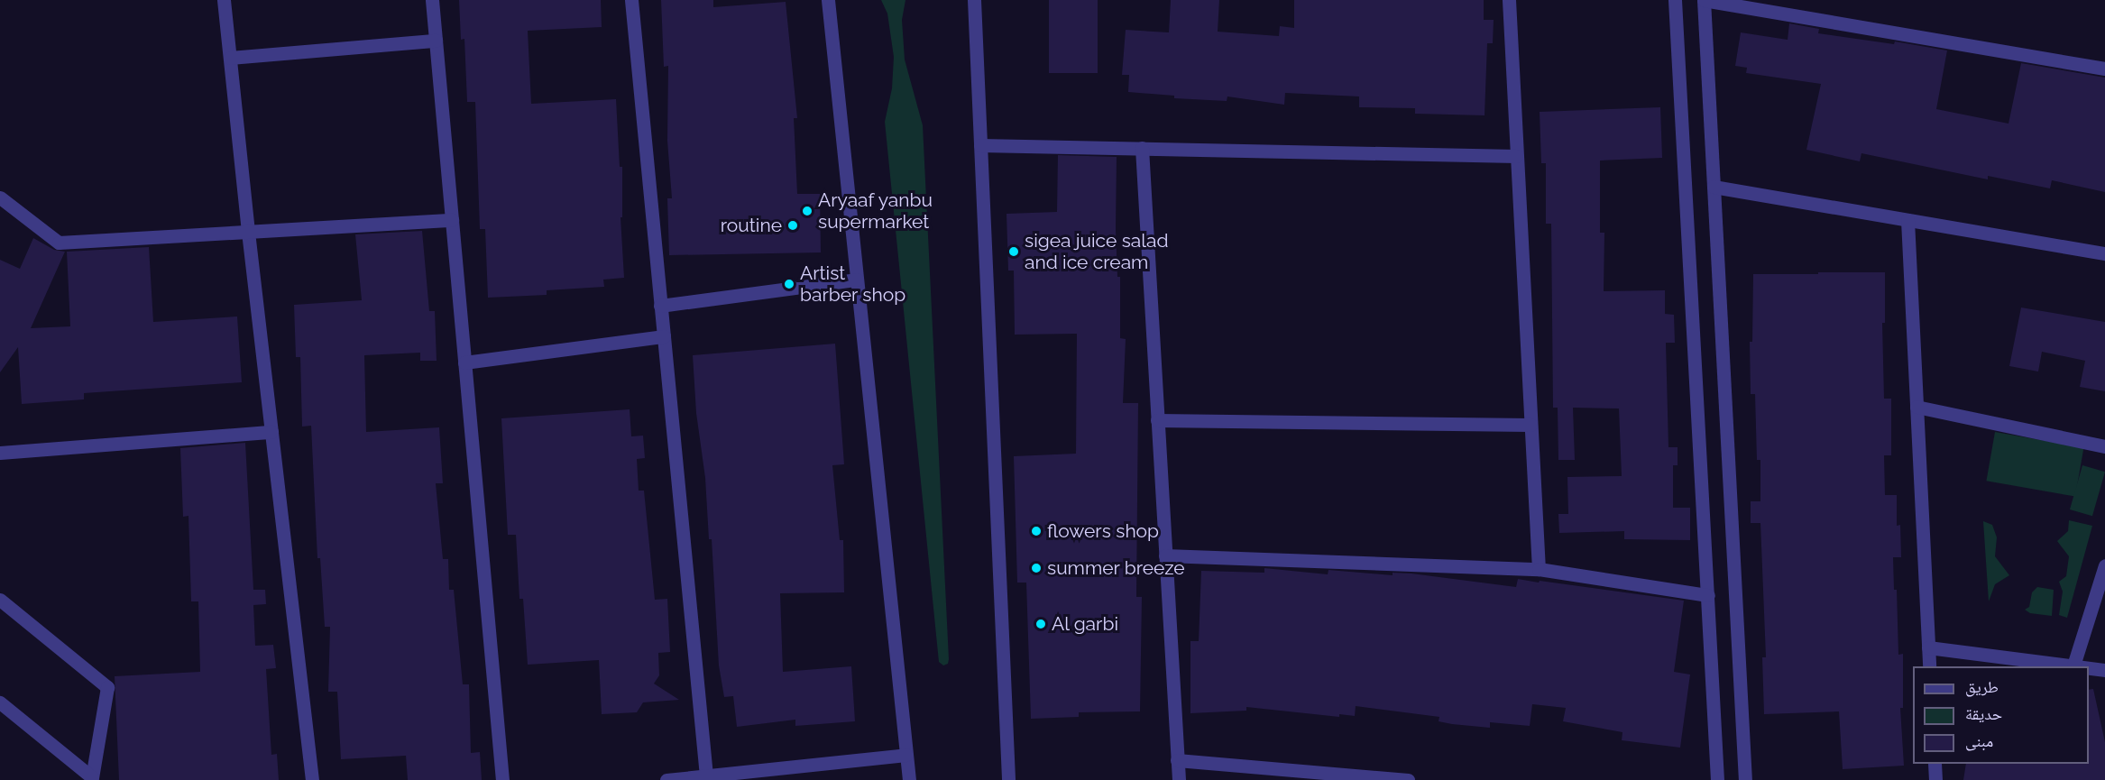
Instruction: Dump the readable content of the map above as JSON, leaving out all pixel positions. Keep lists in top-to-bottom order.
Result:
{
  "places": [
    "Aryaaf yanbu supermarket",
    "routine",
    "sigea juice salad and ice cream",
    "Artist barber shop",
    "flowers shop",
    "summer breeze",
    "Al garbi"
  ],
  "legend": ["طريق", "حديقة", "مبنى"]
}
